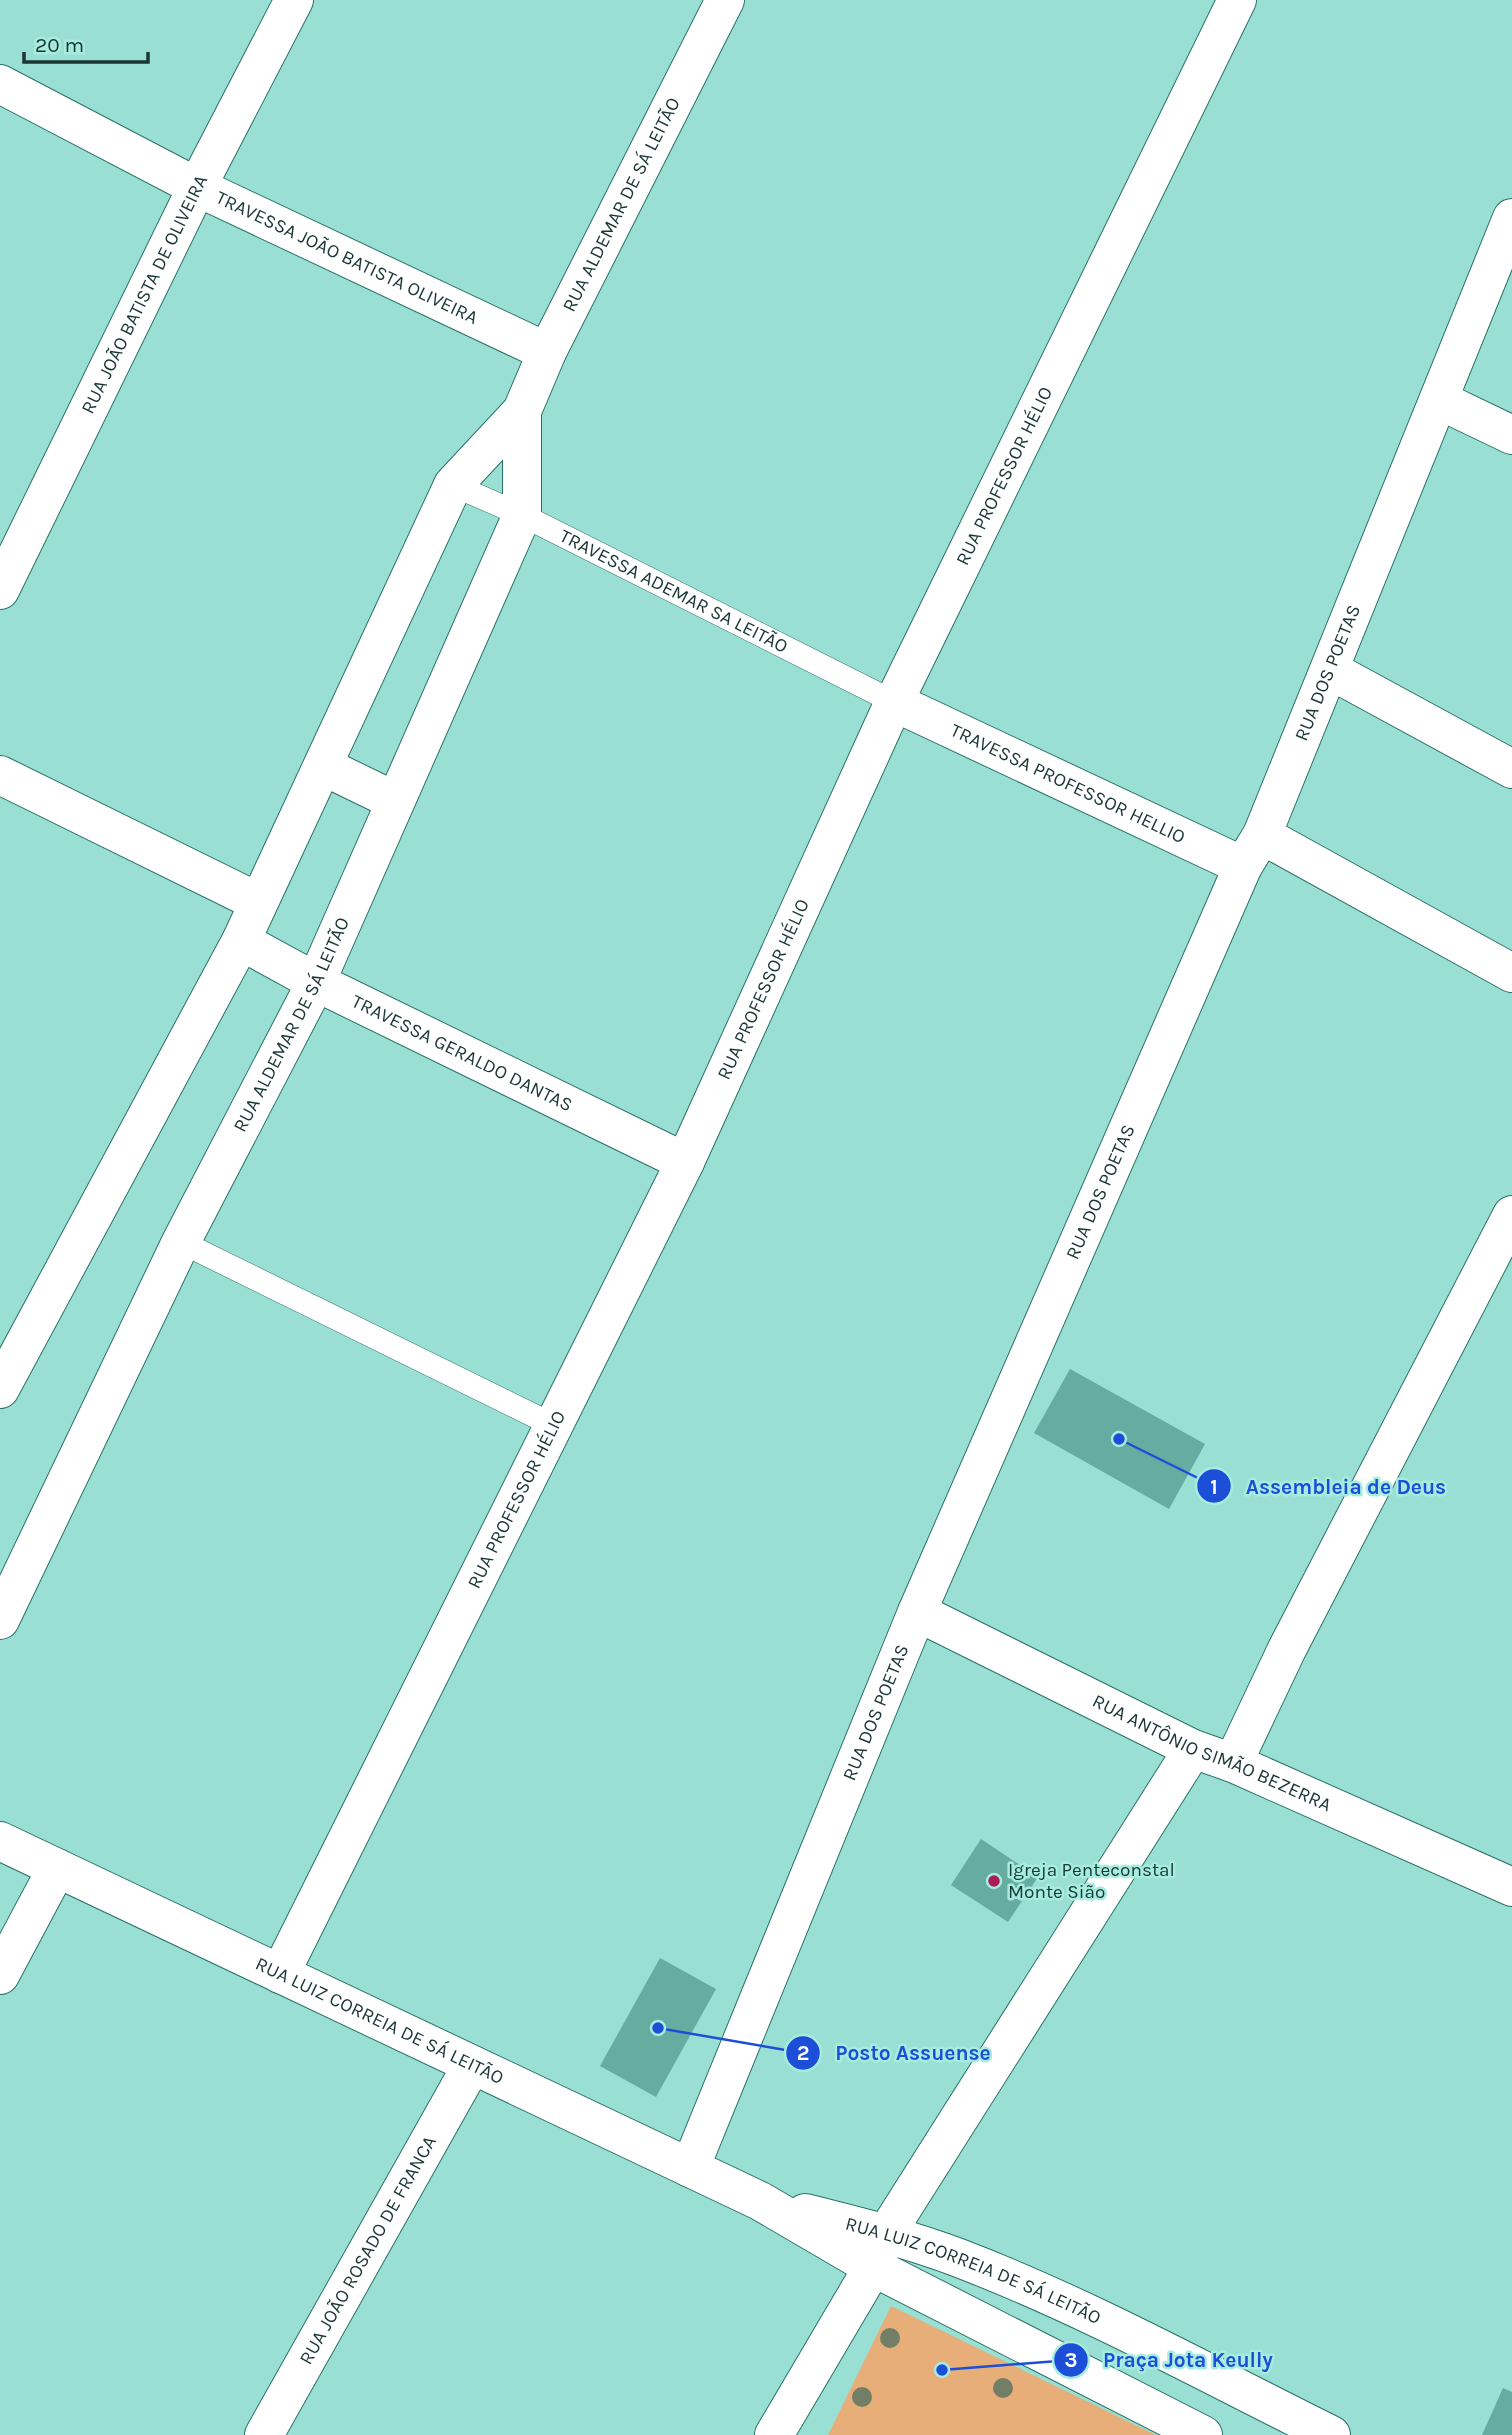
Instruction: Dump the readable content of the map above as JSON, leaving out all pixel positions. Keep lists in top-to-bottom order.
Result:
{
  "streets": {
    "street": [
      "RUA ALDEMAR DE SÁ LEITÃO",
      "TRAVESSA JOÃO BATISTA OLIVEIRA",
      "RUA JOÃO BATISTA DE OLIVEIRA",
      "RUA PROFESSOR HÉLIO",
      "RUA DOS POETAS",
      "TRAVESSA PROFESSOR HELLIO",
      "TRAVESSA GERALDO DANTAS",
      "RUA ANTÔNIO SIMÃO BEZERRA",
      "RUA LUIZ CORREIA DE SÁ LEITÃO",
      "RUA JOÃO ROSADO DE FRANCA"
    ],
    "lane": ["TRAVESSA ADEMAR SA LEITÃO"]
  },
  "crossings": [
    ["RUA ALDEMAR DE SÁ LEITÃO", "TRAVESSA JOÃO BATISTA OLIVEIRA"],
    ["RUA ALDEMAR DE SÁ LEITÃO", "TRAVESSA ADEMAR SA LEITÃO"],
    ["RUA ALDEMAR DE SÁ LEITÃO", "TRAVESSA GERALDO DANTAS"],
    ["TRAVESSA JOÃO BATISTA OLIVEIRA", "RUA JOÃO BATISTA DE OLIVEIRA"],
    ["RUA PROFESSOR HÉLIO", "TRAVESSA ADEMAR SA LEITÃO"],
    ["RUA PROFESSOR HÉLIO", "TRAVESSA PROFESSOR HELLIO"],
    ["RUA PROFESSOR HÉLIO", "TRAVESSA GERALDO DANTAS"],
    ["RUA PROFESSOR HÉLIO", "RUA LUIZ CORREIA DE SÁ LEITÃO"],
    ["TRAVESSA ADEMAR SA LEITÃO", "TRAVESSA PROFESSOR HELLIO"],
    ["RUA DOS POETAS", "TRAVESSA PROFESSOR HELLIO"],
    ["RUA DOS POETAS", "RUA ANTÔNIO SIMÃO BEZERRA"],
    ["RUA DOS POETAS", "RUA LUIZ CORREIA DE SÁ LEITÃO"],
    ["RUA LUIZ CORREIA DE SÁ LEITÃO", "RUA JOÃO ROSADO DE FRANCA"]
  ],
  "places": [
    "Assembleia de Deus",
    "Igreja Penteconstal Monte Sião",
    "Posto Assuense",
    "Praça Jota Keully"
  ],
  "scale_bar": "20 m"
}
